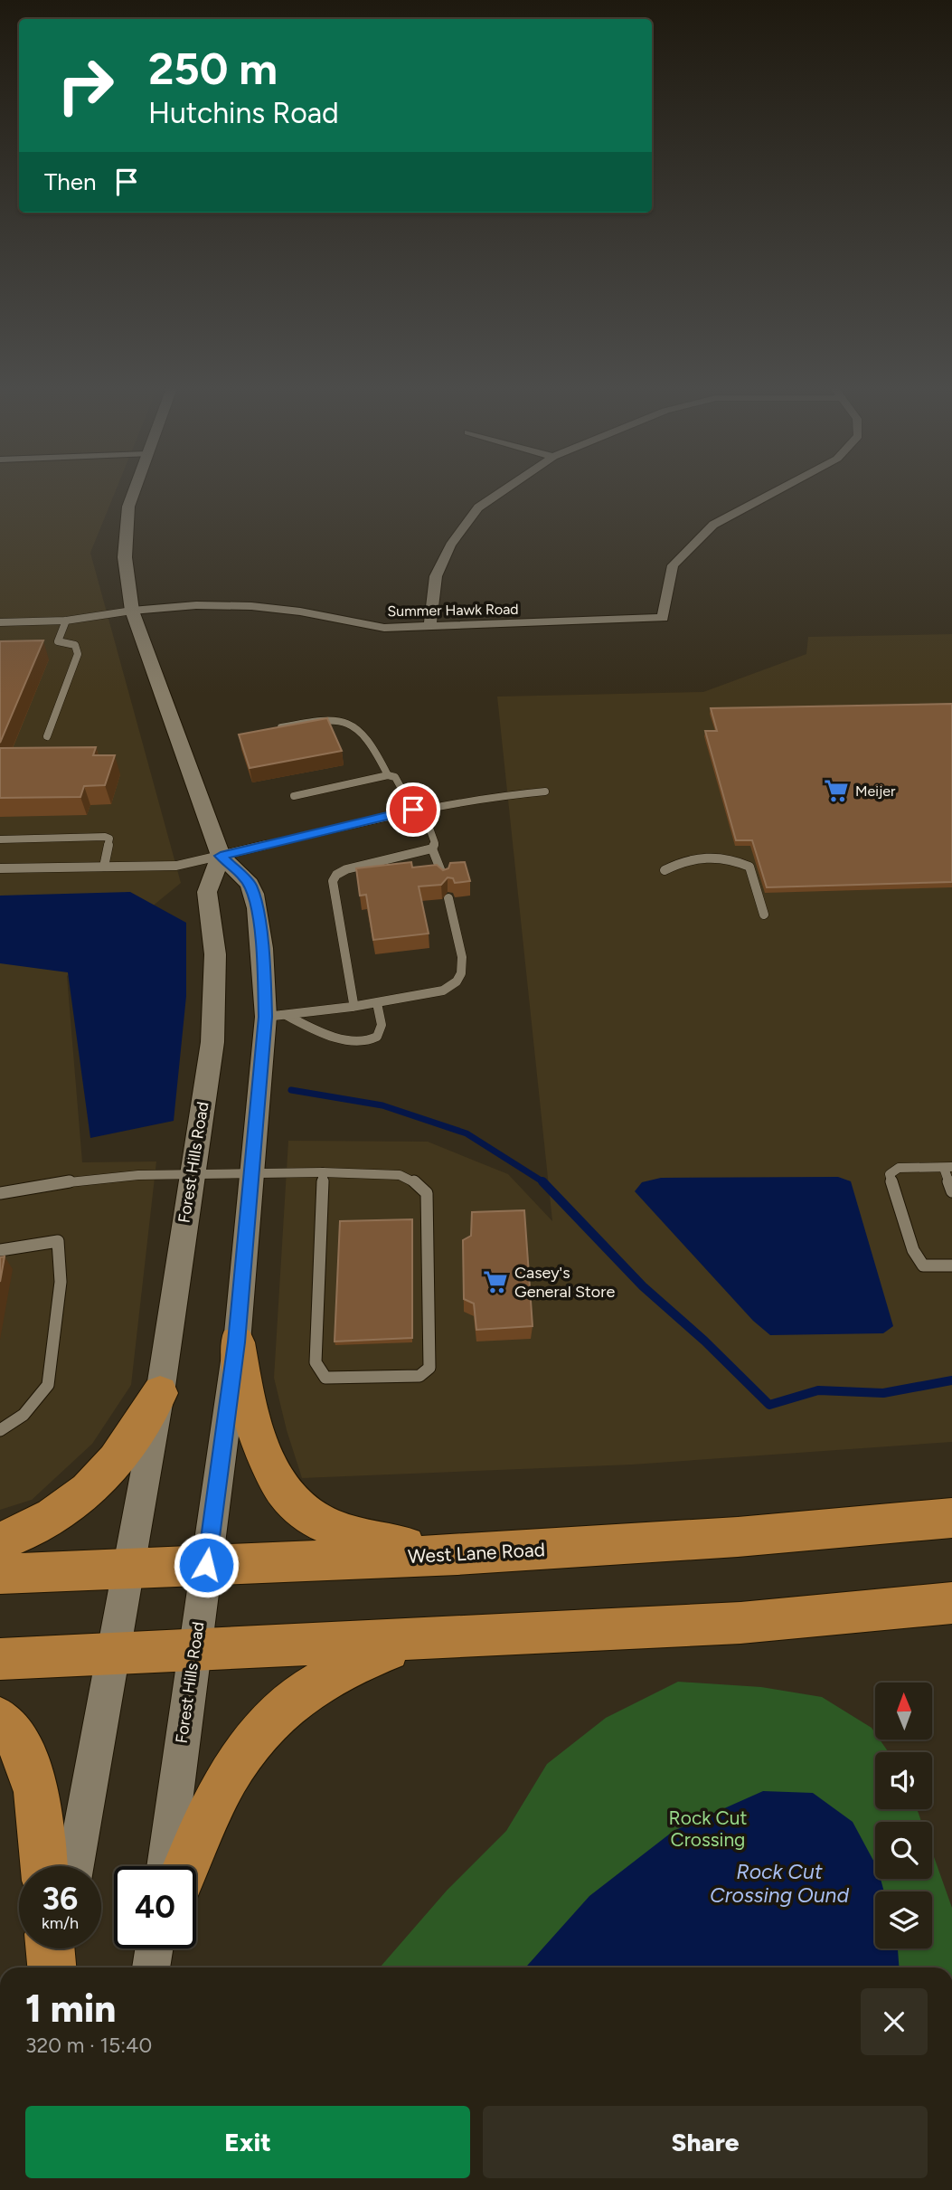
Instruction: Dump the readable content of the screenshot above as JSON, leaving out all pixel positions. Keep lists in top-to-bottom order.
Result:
{
  "streets": {
    "main road": ["West Lane Road"],
    "street": ["Summer Hawk Road", "Forest Hills Road"]
  },
  "crossings": [
    ["Summer Hawk Road", "Forest Hills Road"],
    ["Forest Hills Road", "West Lane Road"]
  ],
  "water": ["Rock Cut Crossing Ound"],
  "parks": ["Rock Cut Crossing"],
  "places": {
    "supermarket": ["Meijer", "Casey's General Store"]
  },
  "north": "top",
  "page": {
    "turn": ["250 m", "Hutchins Road"],
    "then": "Then",
    "speed": "36 km/h",
    "limit": "40",
    "heading": ["1 min", "320 m · 15:40"],
    "buttons": ["Exit", "Share"]
  }
}
